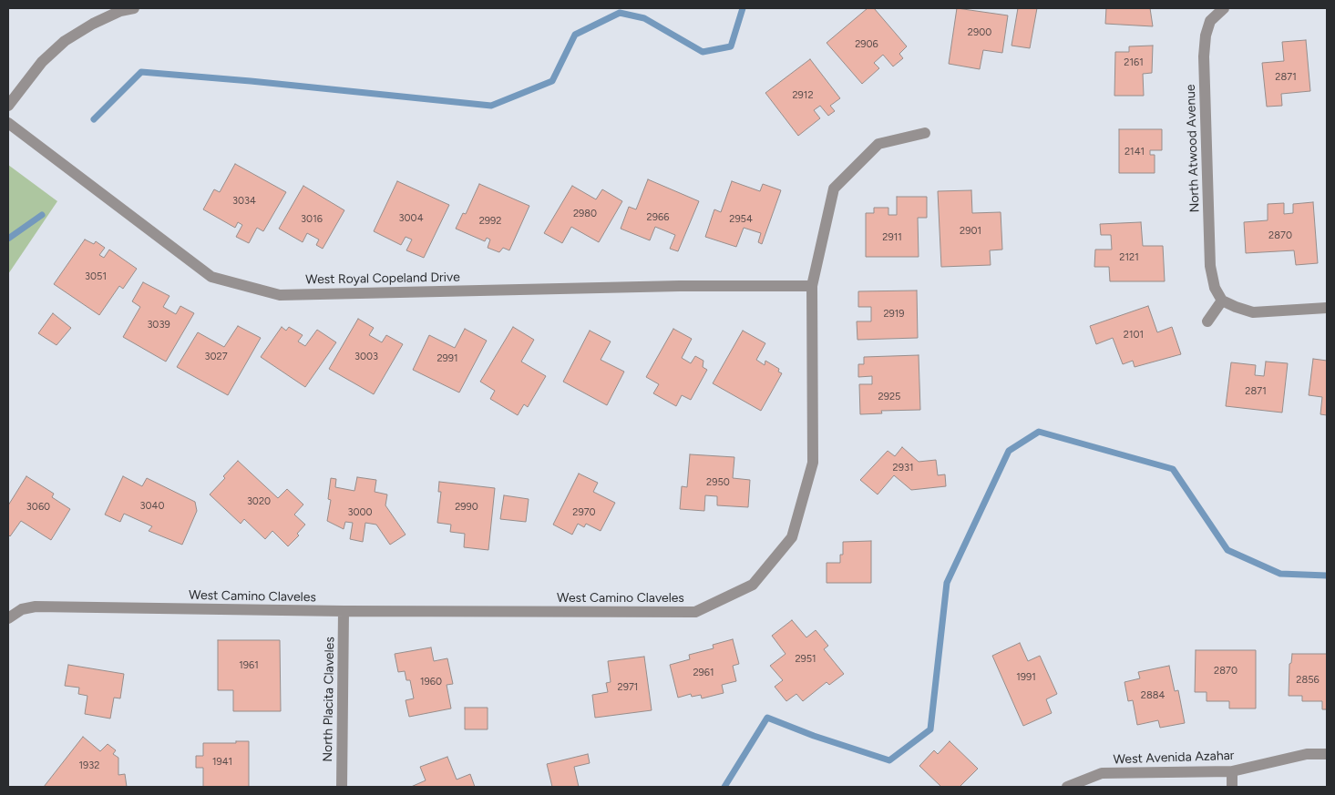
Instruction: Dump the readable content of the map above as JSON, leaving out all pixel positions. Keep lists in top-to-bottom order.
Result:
{
  "streets": {
    "street": [
      "North Atwood Avenue",
      "West Royal Copeland Drive",
      "West Camino Claveles",
      "North Placita Claveles",
      "West Avenida Azahar"
    ]
  },
  "crossings": [
    ["West Royal Copeland Drive", "West Camino Claveles"],
    ["West Camino Claveles", "North Placita Claveles"]
  ],
  "house_numbers": [
    "2900",
    "2906",
    "2161",
    "2871",
    "2912",
    "2141",
    "3034",
    "2980",
    "2966",
    "3004",
    "3016",
    "2954",
    "2992",
    "2901",
    "2870",
    "2911",
    "2121",
    "3051",
    "2919",
    "3039",
    "2101",
    "3027",
    "3003",
    "2991",
    "2871",
    "2925",
    "2931",
    "2950",
    "3020",
    "3040",
    "3060",
    "2990",
    "3000",
    "2970",
    "2951",
    "1961",
    "2870",
    "2961",
    "1991",
    "2856",
    "1960",
    "2971",
    "2884",
    "1941",
    "1932"
  ]
}
